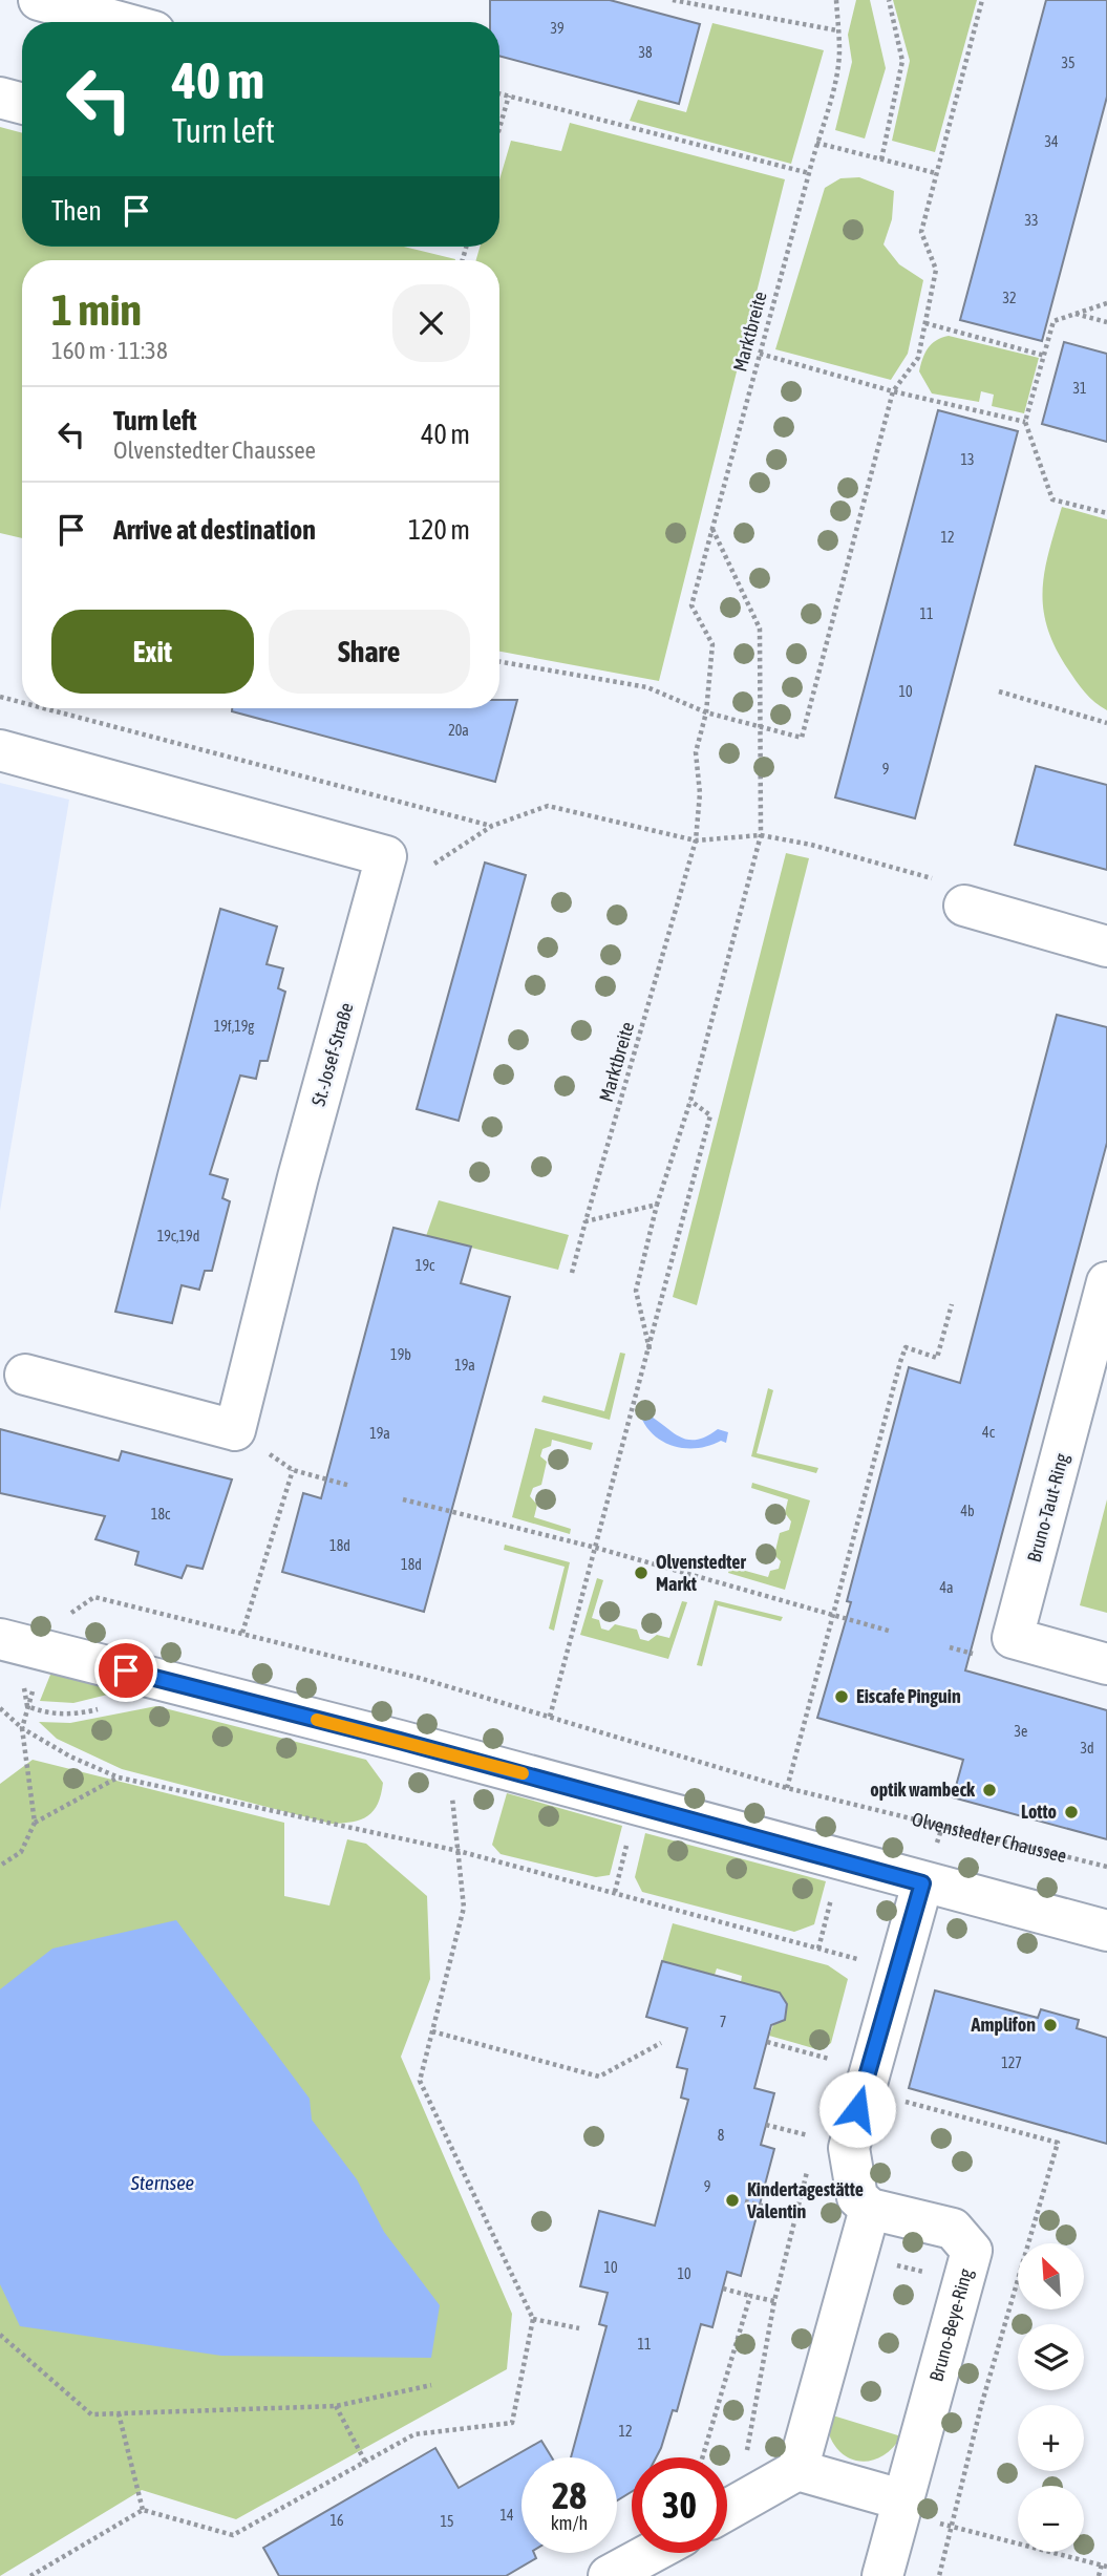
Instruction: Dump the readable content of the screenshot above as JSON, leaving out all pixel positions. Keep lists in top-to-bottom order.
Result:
{
  "streets": {
    "street": ["St.-Josef-Straße", "Bruno-Taut-Ring", "Bruno-Beye-Ring"],
    "path": ["Marktbreite", "Olvenstedter Chaussee"]
  },
  "water": ["Sternsee"],
  "places": [
    "Olvenstedter Markt",
    "Eiscafe Pinguin",
    "optik wambeck",
    "Lotto",
    "Amplifon",
    "Kindertagestätte Valentin"
  ],
  "house_numbers": [
    "39",
    "38",
    "35",
    "34",
    "33",
    "32",
    "31",
    "13",
    "12",
    "11",
    "10",
    "20a",
    "9",
    "19f,19g",
    "19c,19d",
    "19c",
    "19b",
    "19a",
    "4c",
    "19a",
    "4b",
    "18c",
    "18d",
    "18d",
    "4a",
    "3e",
    "3d",
    "7",
    "127",
    "8",
    "9",
    "10",
    "10",
    "11",
    "12",
    "14",
    "16",
    "15"
  ],
  "north": "top left",
  "page": {
    "turn": ["40 m", "Turn left"],
    "then": "Then",
    "heading": ["1 min", "160 m · 11:38"],
    "list": [
      {
        "name": "Turn left",
        "note": "Olvenstedter Chaussee",
        "value": "40 m"
      },
      {
        "name": "Arrive at destination",
        "value": "120 m"
      }
    ],
    "buttons": ["Exit", "Share"],
    "map_buttons": ["+", "−"],
    "speed": "28 km/h",
    "limit": "30"
  }
}
